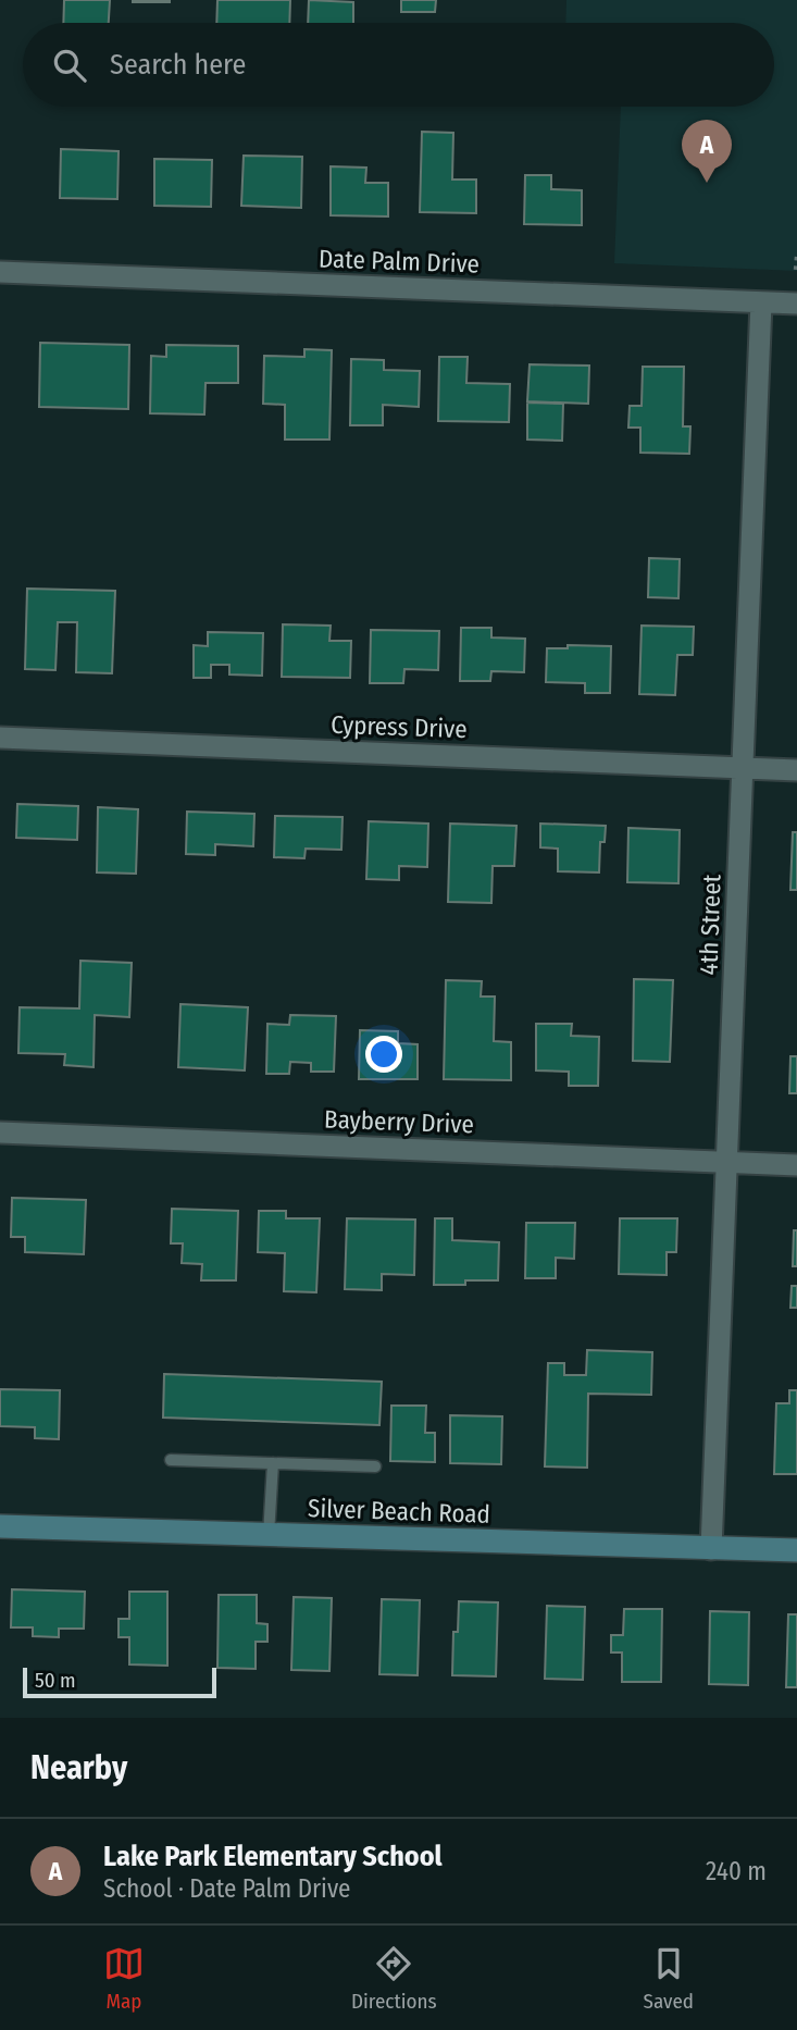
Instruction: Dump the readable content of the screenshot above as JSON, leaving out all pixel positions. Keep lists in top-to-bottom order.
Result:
{
  "streets": {
    "street": [
      "Date Palm Drive",
      "Cypress Drive",
      "4th Street",
      "Bayberry Drive",
      "Silver Beach Road"
    ]
  },
  "crossings": [
    ["Date Palm Drive", "4th Street"],
    ["Cypress Drive", "4th Street"],
    ["4th Street", "Bayberry Drive"],
    ["4th Street", "Silver Beach Road"]
  ],
  "scale_bar": "50 m",
  "page": {
    "search": "Search here",
    "pins": "A",
    "scale": "50 m",
    "heading": "Nearby",
    "list": [
      {
        "mark": "A",
        "name": "Lake Park Elementary School",
        "note": "School · Date Palm Drive",
        "value": "240 m"
      }
    ],
    "nav": ["Map", "Directions", "Saved"]
  }
}
